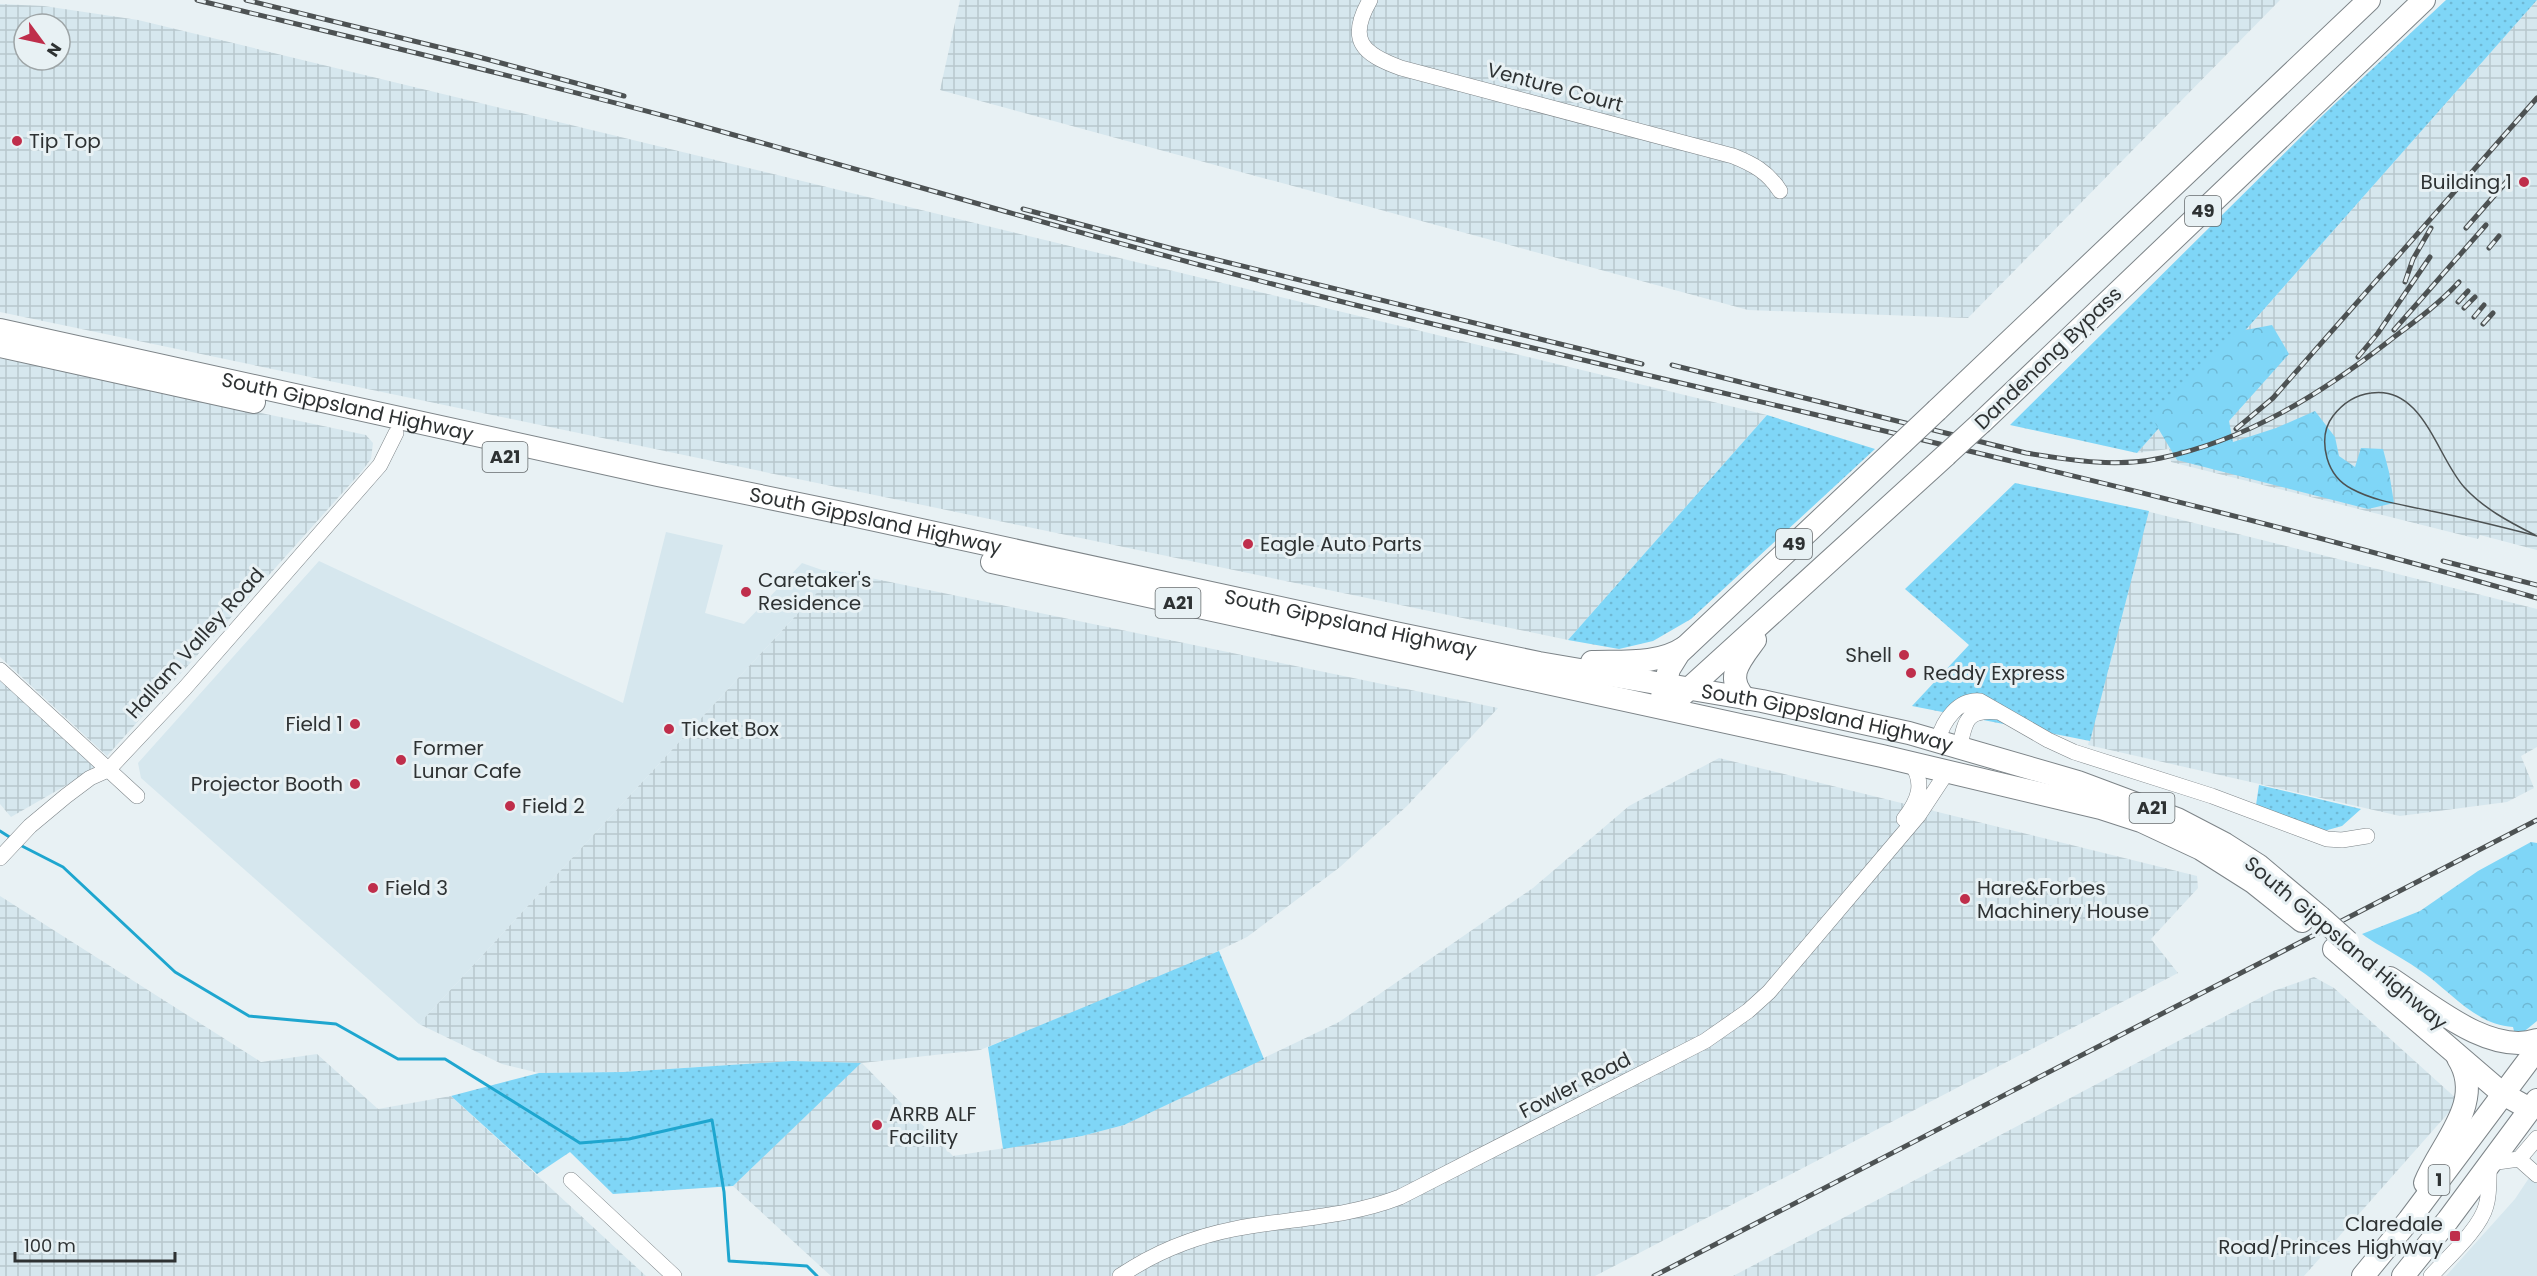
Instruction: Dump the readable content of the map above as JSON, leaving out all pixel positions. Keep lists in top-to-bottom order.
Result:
{
  "streets": {
    "highway": [
      "49",
      "Dandenong Bypass",
      "South Gippsland Highway",
      "A21",
      "1"
    ],
    "street": ["Venture Court", "Hallam Valley Road", "Fowler Road"]
  },
  "crossings": [
    ["49", "Dandenong Bypass"],
    ["49", "South Gippsland Highway"],
    ["Dandenong Bypass", "South Gippsland Highway"],
    ["South Gippsland Highway", "Hallam Valley Road"],
    ["South Gippsland Highway", "Fowler Road"],
    ["South Gippsland Highway", "1"]
  ],
  "places": {
    "other": [
      "Tip Top",
      "Building 1",
      "Eagle Auto Parts",
      "Caretaker's Residence",
      "Shell",
      "Reddy Express",
      "Field 1",
      "Ticket Box",
      "Former Lunar Cafe",
      "Projector Booth",
      "Field 2",
      "Field 3",
      "Hare&Forbes Machinery House",
      "ARRB ALF Facility"
    ],
    "transit": ["Claredale Road/Princes Highway"]
  },
  "scale_bar": "100 m",
  "north": "bottom right"
}
